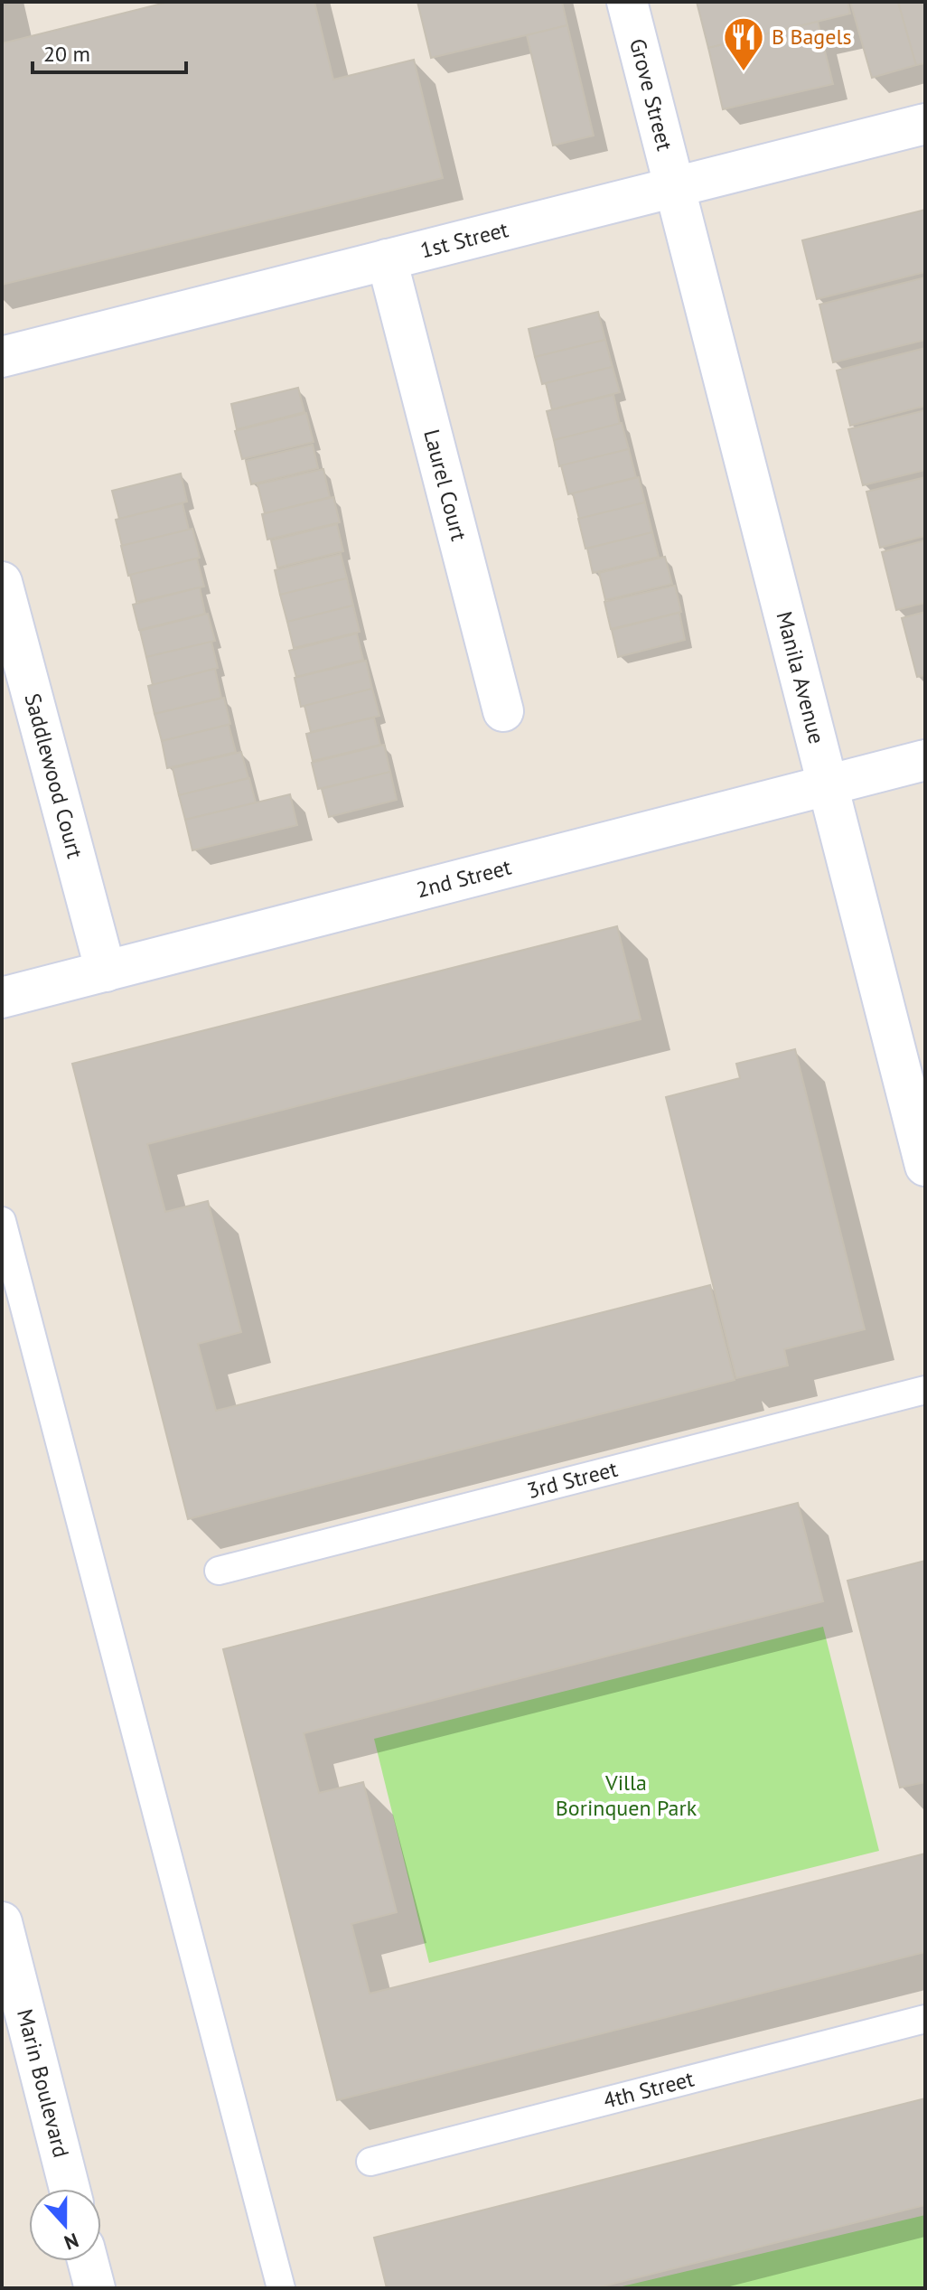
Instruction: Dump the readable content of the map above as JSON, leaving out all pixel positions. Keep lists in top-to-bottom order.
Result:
{
  "streets": {
    "street": [
      "Grove Street",
      "1st Street",
      "Laurel Court",
      "Manila Avenue",
      "Saddlewood Court",
      "2nd Street",
      "Marin Boulevard"
    ],
    "lane": ["3rd Street", "4th Street"]
  },
  "crossings": [
    ["Grove Street", "1st Street"],
    ["Grove Street", "Manila Avenue"],
    ["1st Street", "Laurel Court"],
    ["1st Street", "Manila Avenue"],
    ["Manila Avenue", "2nd Street"],
    ["Saddlewood Court", "2nd Street"]
  ],
  "parks": ["Villa Borinquen Park"],
  "places": {
    "restaurant": ["B Bagels"]
  },
  "scale_bar": "20 m",
  "north": "bottom"
}
